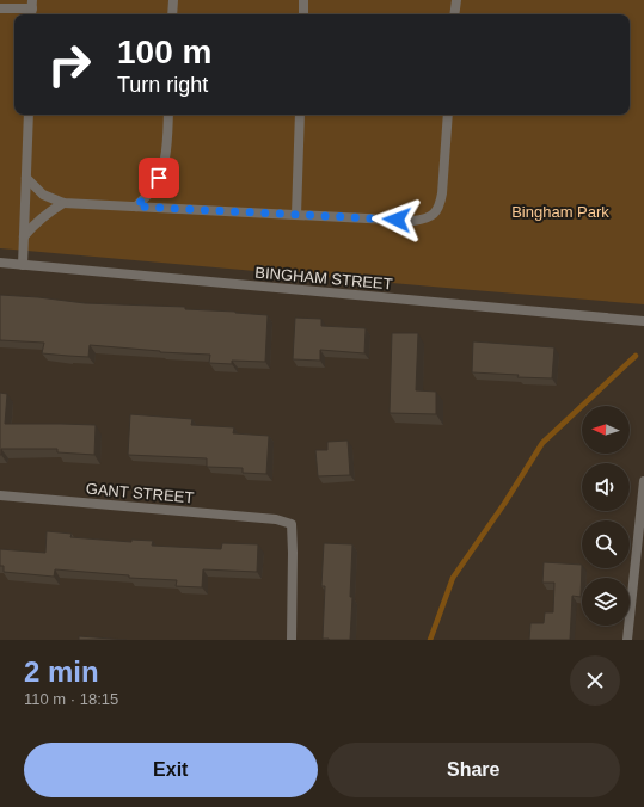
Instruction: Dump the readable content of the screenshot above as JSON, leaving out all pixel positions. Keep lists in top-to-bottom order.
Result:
{
  "streets": {
    "street": ["BINGHAM STREET", "GANT STREET"]
  },
  "parks": ["Bingham Park"],
  "north": "left",
  "page": {
    "turn": ["100 m", "Turn right"],
    "heading": ["2 min", "110 m · 18:15"],
    "buttons": ["Exit", "Share"]
  }
}
